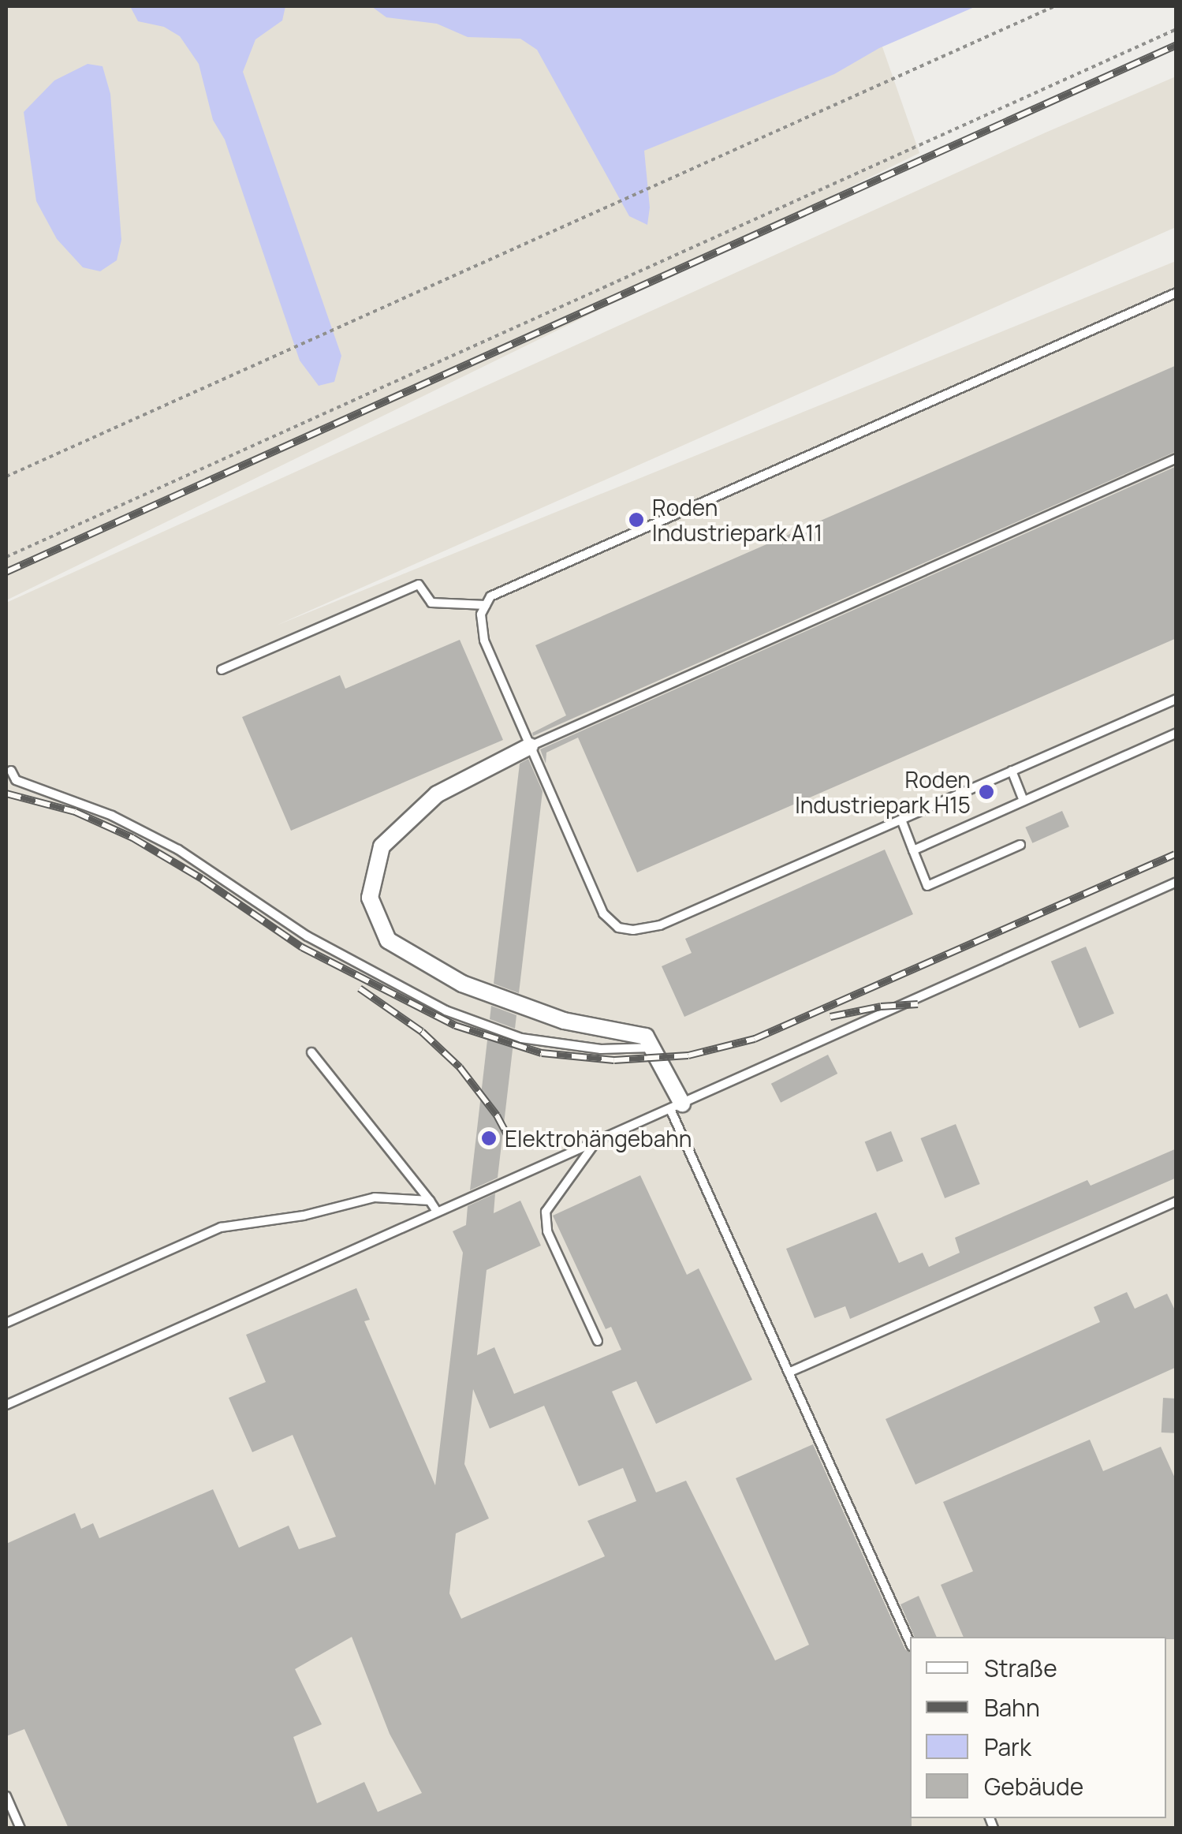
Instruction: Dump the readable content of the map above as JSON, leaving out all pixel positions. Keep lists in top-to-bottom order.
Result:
{
  "places": ["Roden Industriepark A11", "Roden Industriepark H15", "Elektrohängebahn"],
  "legend": [
    "Straße",
    "Bahn",
    "Park",
    "Gebäude"
  ]
}
